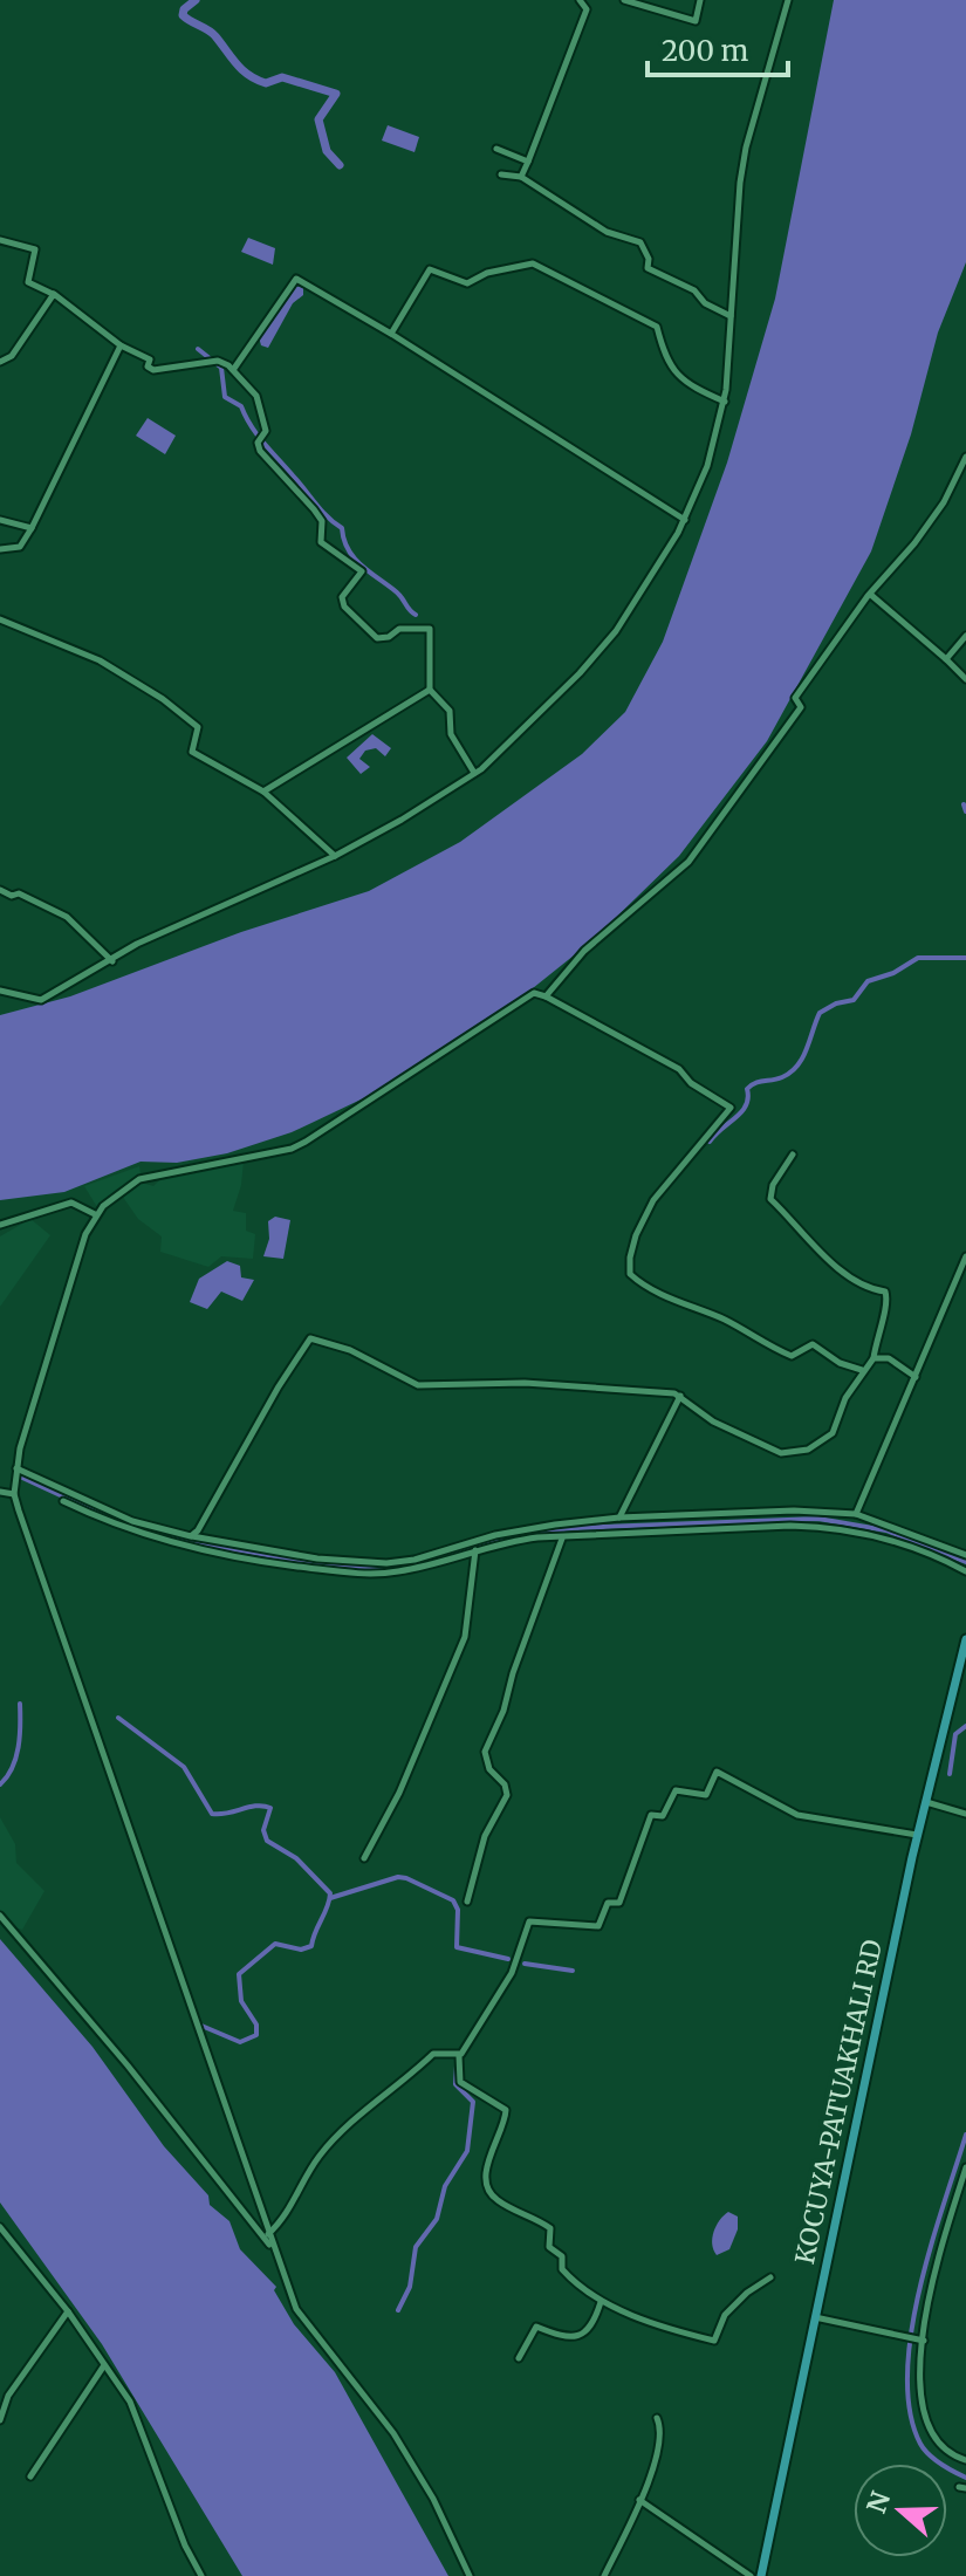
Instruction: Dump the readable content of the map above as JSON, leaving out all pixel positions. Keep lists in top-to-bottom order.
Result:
{
  "streets": {
    "main road": ["KOCUYA-PATUAKHALI RD"]
  },
  "scale_bar": "200 m",
  "north": "left"
}
